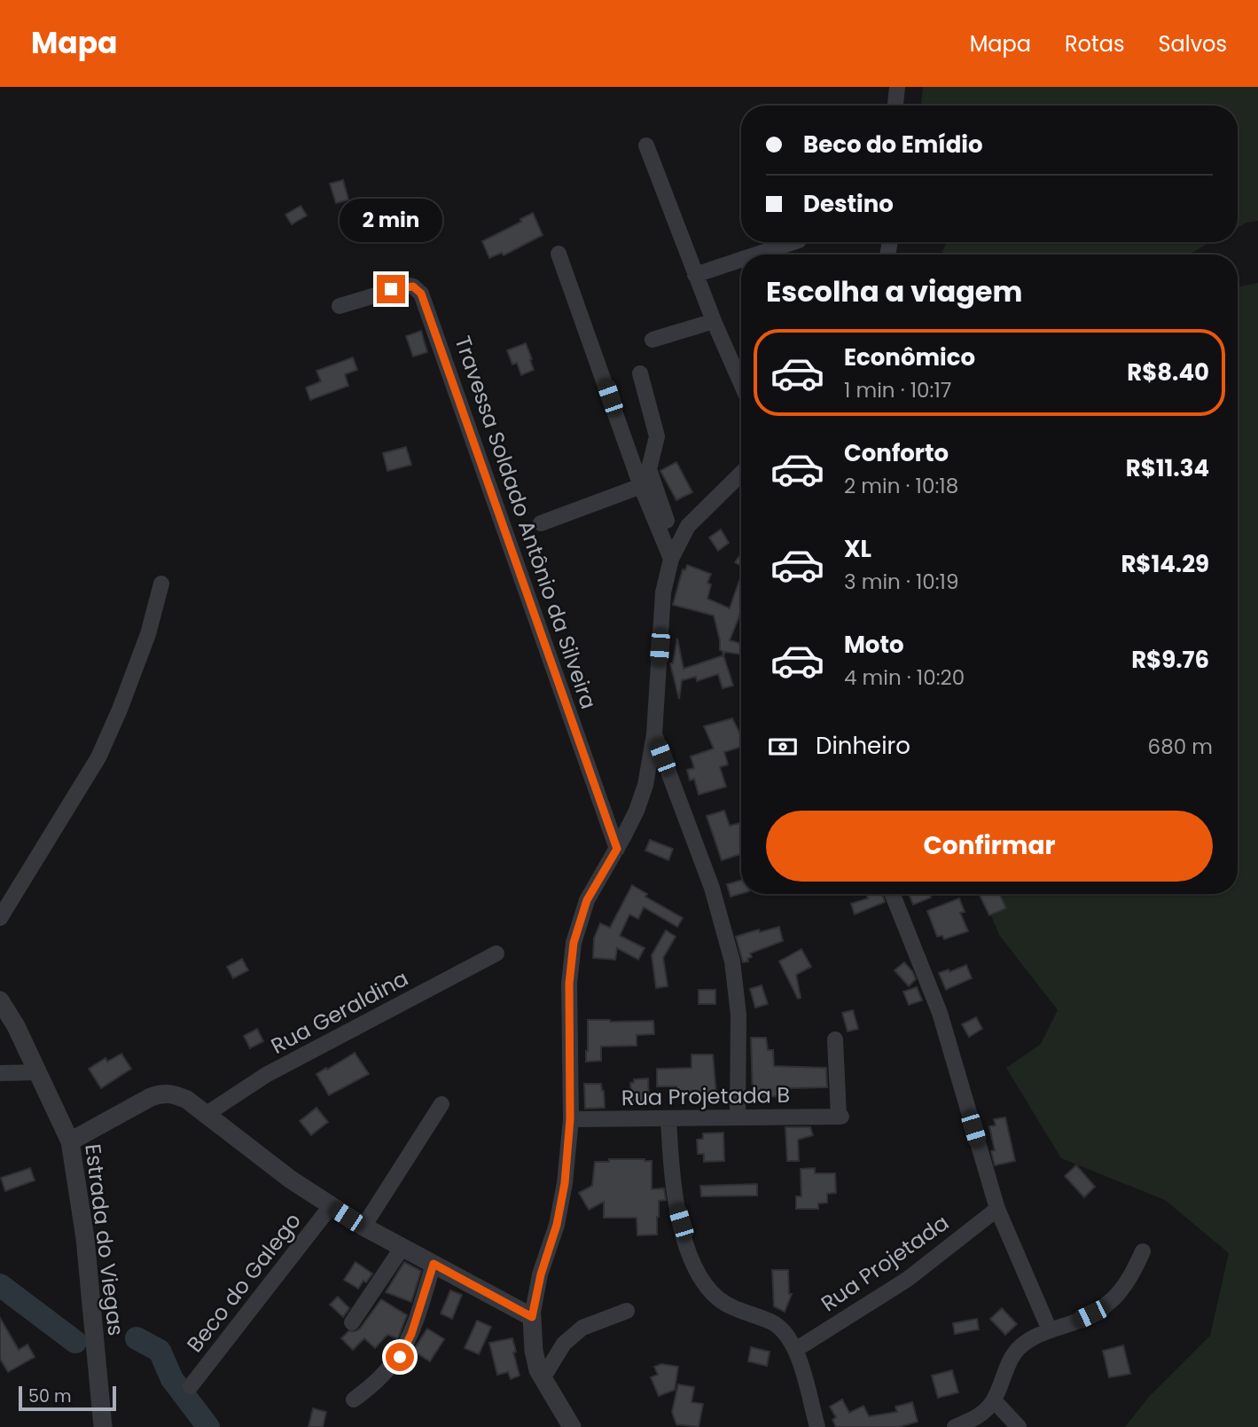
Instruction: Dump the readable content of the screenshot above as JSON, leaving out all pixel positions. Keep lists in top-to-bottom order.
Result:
{
  "streets": {
    "street": [
      "Travessa Soldado Antônio da Silveira",
      "Rua Geraldina",
      "Rua Projetada B",
      "Estrada do Viegas",
      "Rua Projetada",
      "Beco do Galego"
    ]
  },
  "scale_bar": "50 m",
  "page": {
    "header": "Mapa",
    "nav": ["Mapa", "Rotas", "Salvos"],
    "banner": ["Beco do Emídio", "Destino"],
    "bubble": "2 min",
    "heading": "Escolha a viagem",
    "list": [
      {
        "name": "Econômico",
        "note": "1 min · 10:17",
        "value": "R$8.40"
      },
      {
        "name": "Conforto",
        "note": "2 min · 10:18",
        "value": "R$11.34"
      },
      {
        "name": "XL",
        "note": "3 min · 10:19",
        "value": "R$14.29"
      },
      {
        "name": "Moto",
        "note": "4 min · 10:20",
        "value": "R$9.76"
      }
    ],
    "pay": ["Dinheiro", "680 m"],
    "buttons": "Confirmar",
    "scale": "50 m"
  }
}
